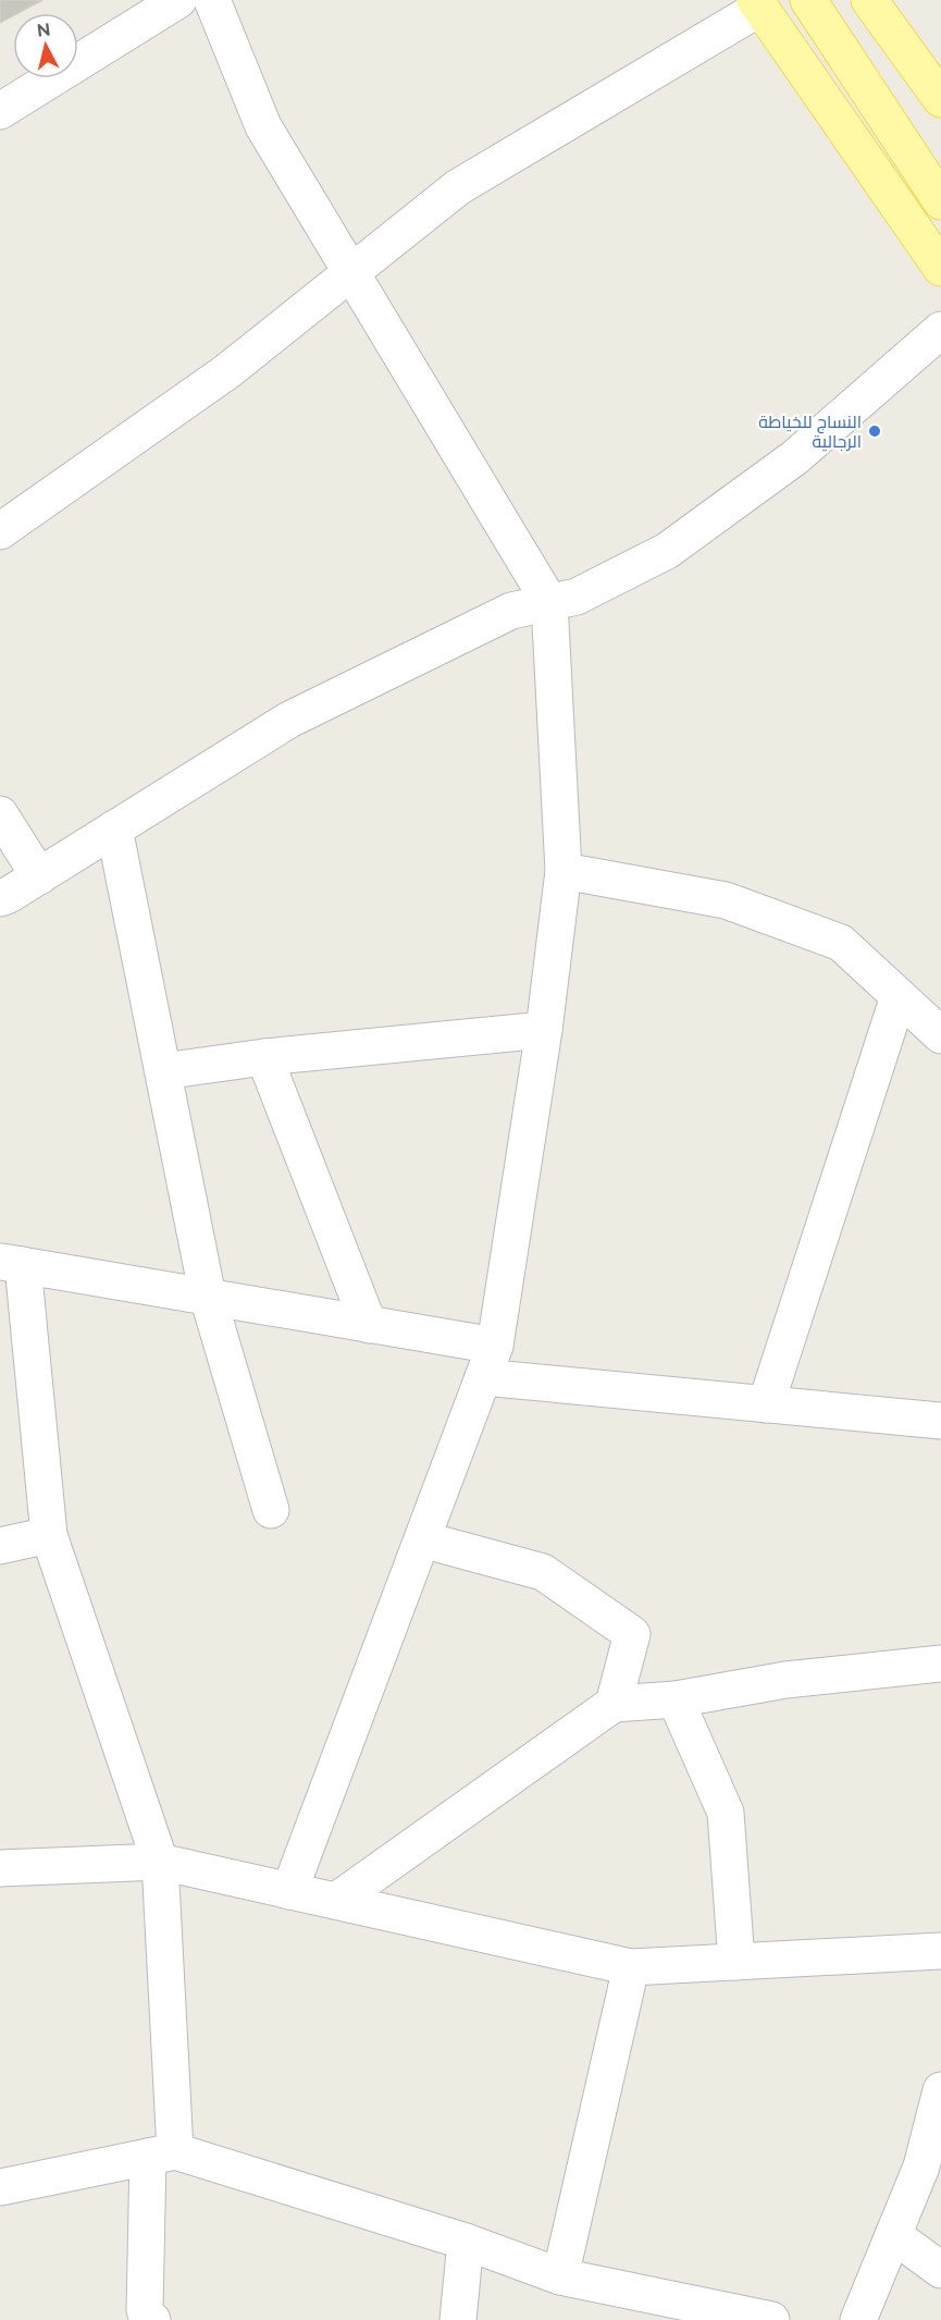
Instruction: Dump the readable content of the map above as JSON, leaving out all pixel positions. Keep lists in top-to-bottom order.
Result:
{
  "places": ["النساج للخياطة الرجالية"],
  "north": "top"
}
